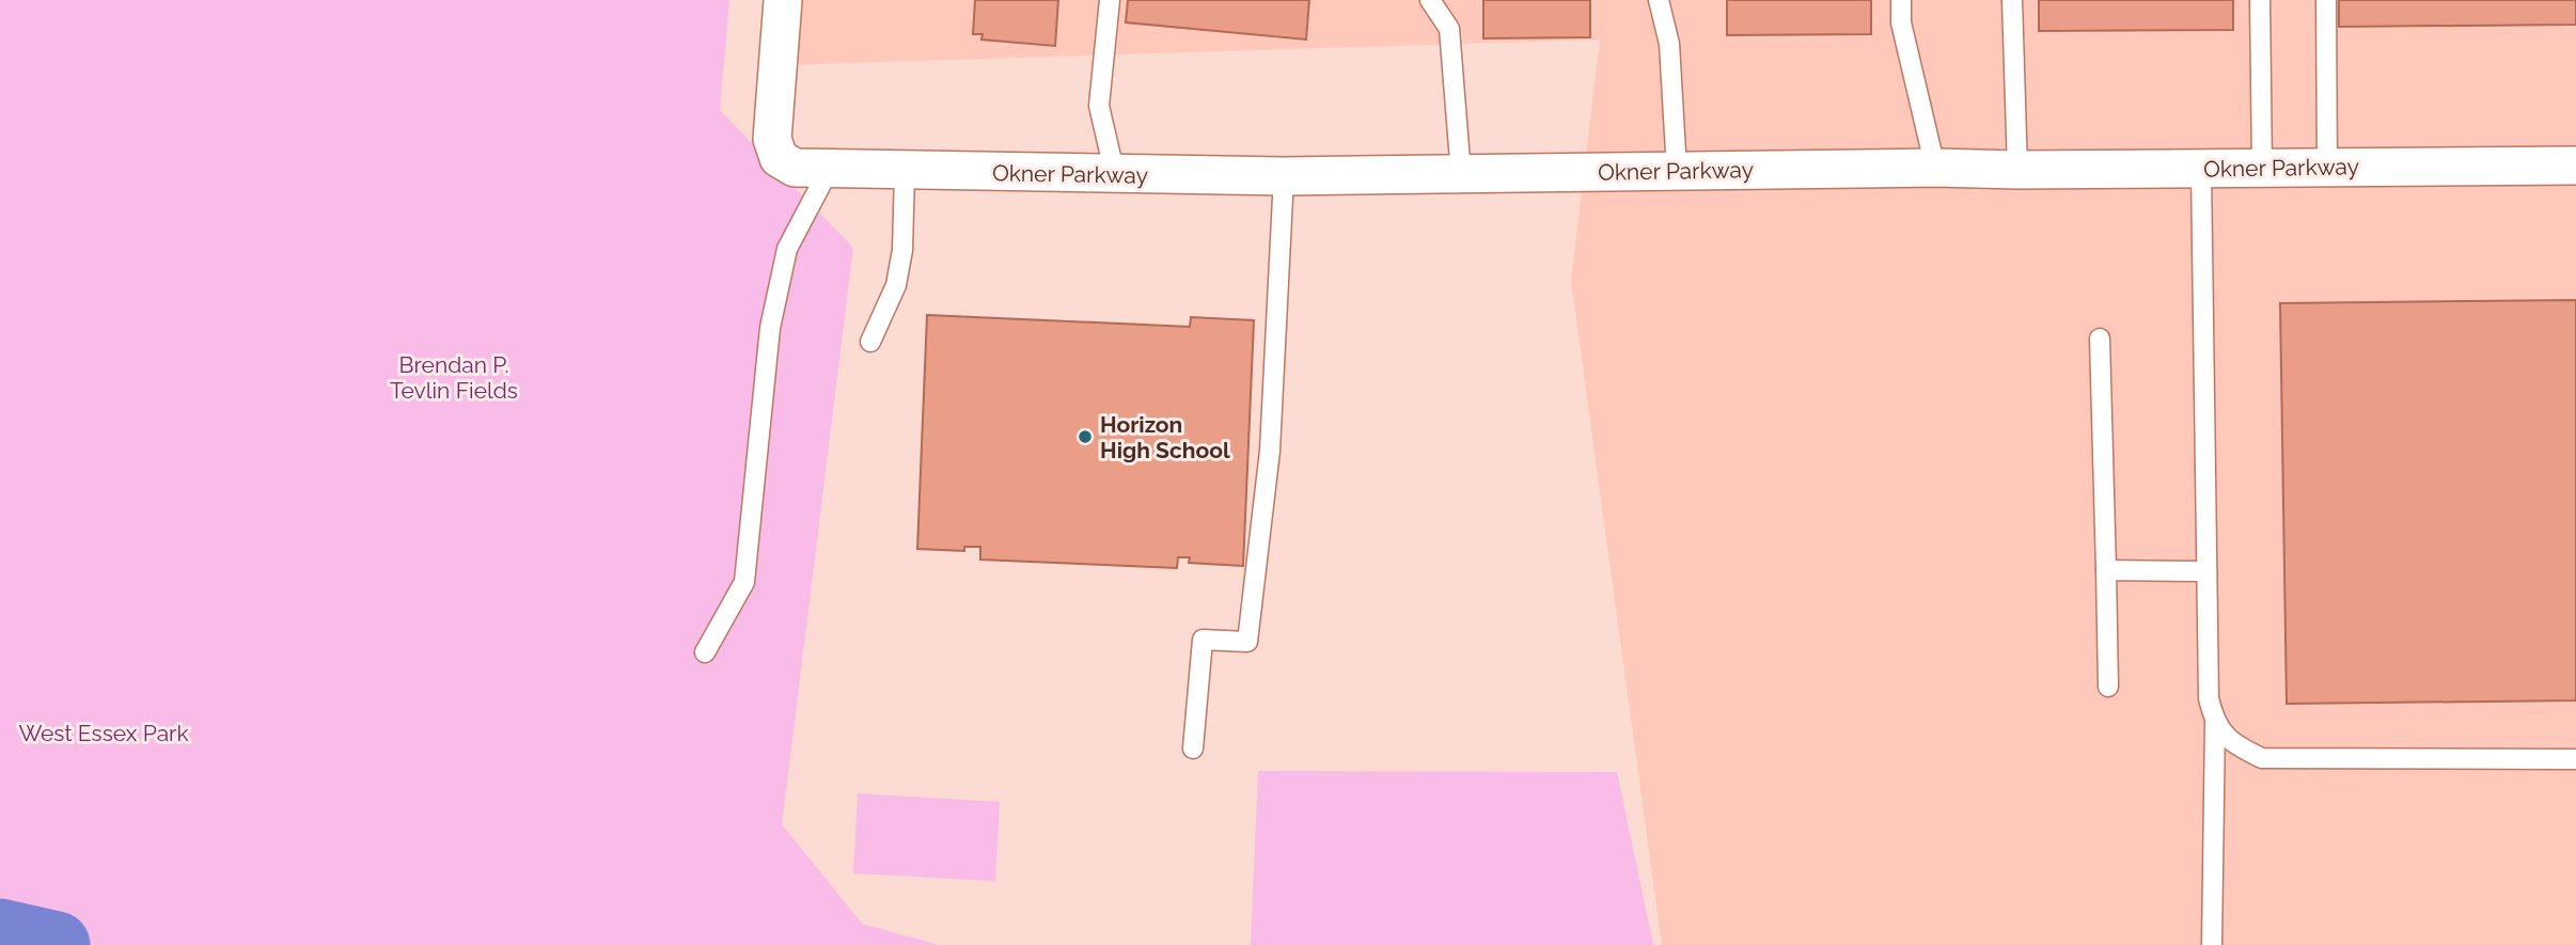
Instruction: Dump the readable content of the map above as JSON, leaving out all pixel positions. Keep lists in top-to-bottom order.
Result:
{
  "streets": {
    "street": ["Okner Parkway"]
  },
  "parks": ["Brendan P. Tevlin Fields", "West Essex Park"],
  "places": ["Horizon High School"]
}
